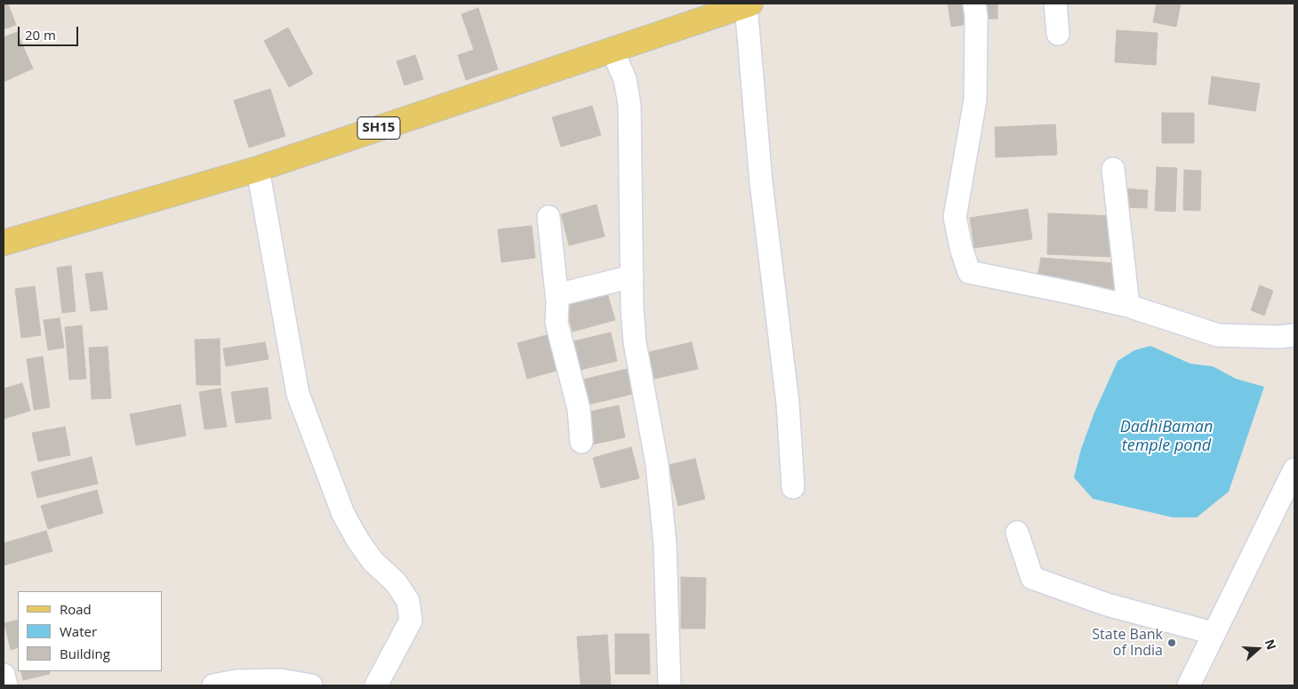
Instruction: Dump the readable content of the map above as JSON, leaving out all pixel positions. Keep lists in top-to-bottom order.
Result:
{
  "streets": {
    "main road": ["SH15"]
  },
  "water": ["DadhiBaman temple pond"],
  "places": ["State Bank of India"],
  "legend": ["Road", "Water", "Building"],
  "scale_bar": "20 m",
  "north": "right"
}
